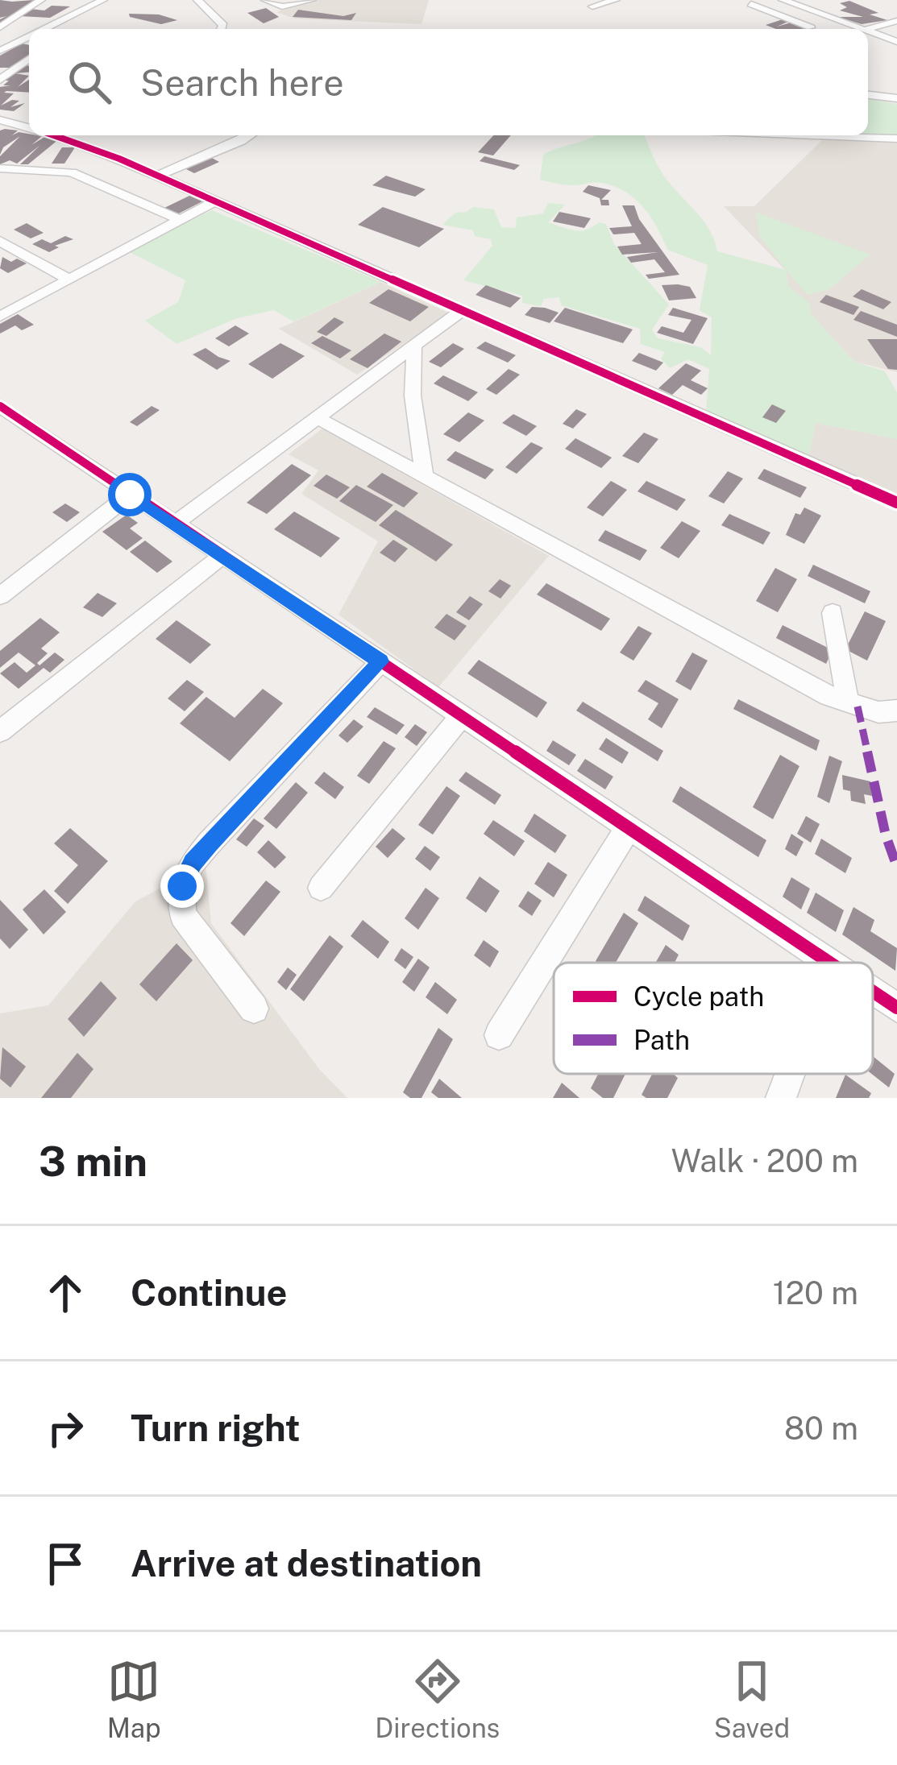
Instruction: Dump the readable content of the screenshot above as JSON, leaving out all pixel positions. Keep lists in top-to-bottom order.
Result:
{
  "legend": ["Cycle path", "Path"],
  "page": {
    "search": "Search here",
    "heading": ["3 min", "Walk · 200 m"],
    "list": [
      ["Continue", "120 m"],
      ["Turn right", "80 m"],
      "Arrive at destination"
    ],
    "nav": ["Map", "Directions", "Saved"]
  }
}
